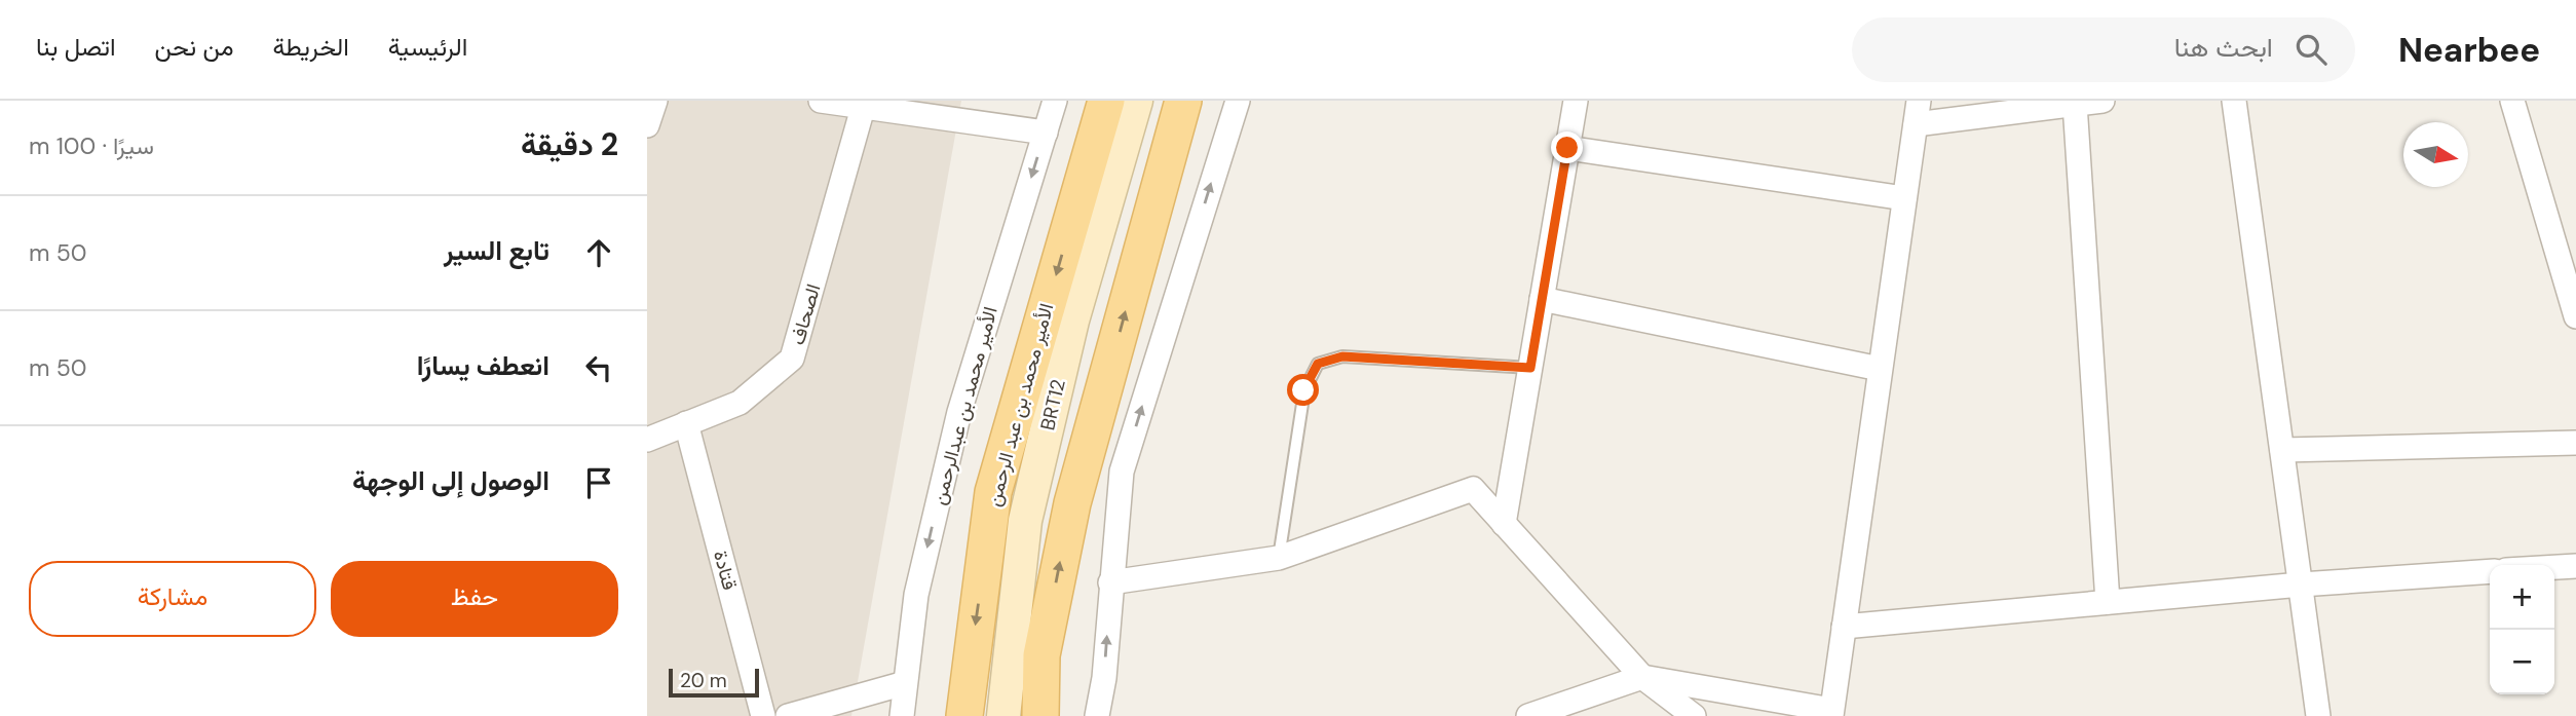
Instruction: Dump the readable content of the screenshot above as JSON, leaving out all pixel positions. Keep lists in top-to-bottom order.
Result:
{
  "streets": {
    "main road": ["الأمير محمد بن عبد الرحمن", "BRT12"],
    "street": ["الصحاف", "الأمير محمد بن عبدالرحمن", "قتادة"]
  },
  "crossings": [
    ["الصحاف", "قتادة"]
  ],
  "scale_bar": "20 m",
  "north": "right",
  "page": {
    "header": "Nearbee",
    "search": "ابحث هنا",
    "nav": [
      "الرئيسية",
      "الخريطة",
      "من نحن",
      "اتصل بنا"
    ],
    "heading": ["2 دقيقة", "سيرًا · 100 m"],
    "list": [
      ["تابع السير", "50 m"],
      ["انعطف يسارًا", "50 m"],
      "الوصول إلى الوجهة"
    ],
    "buttons": ["حفظ", "مشاركة"],
    "map_buttons": ["+", "−"],
    "scale": "20 m"
  }
}
